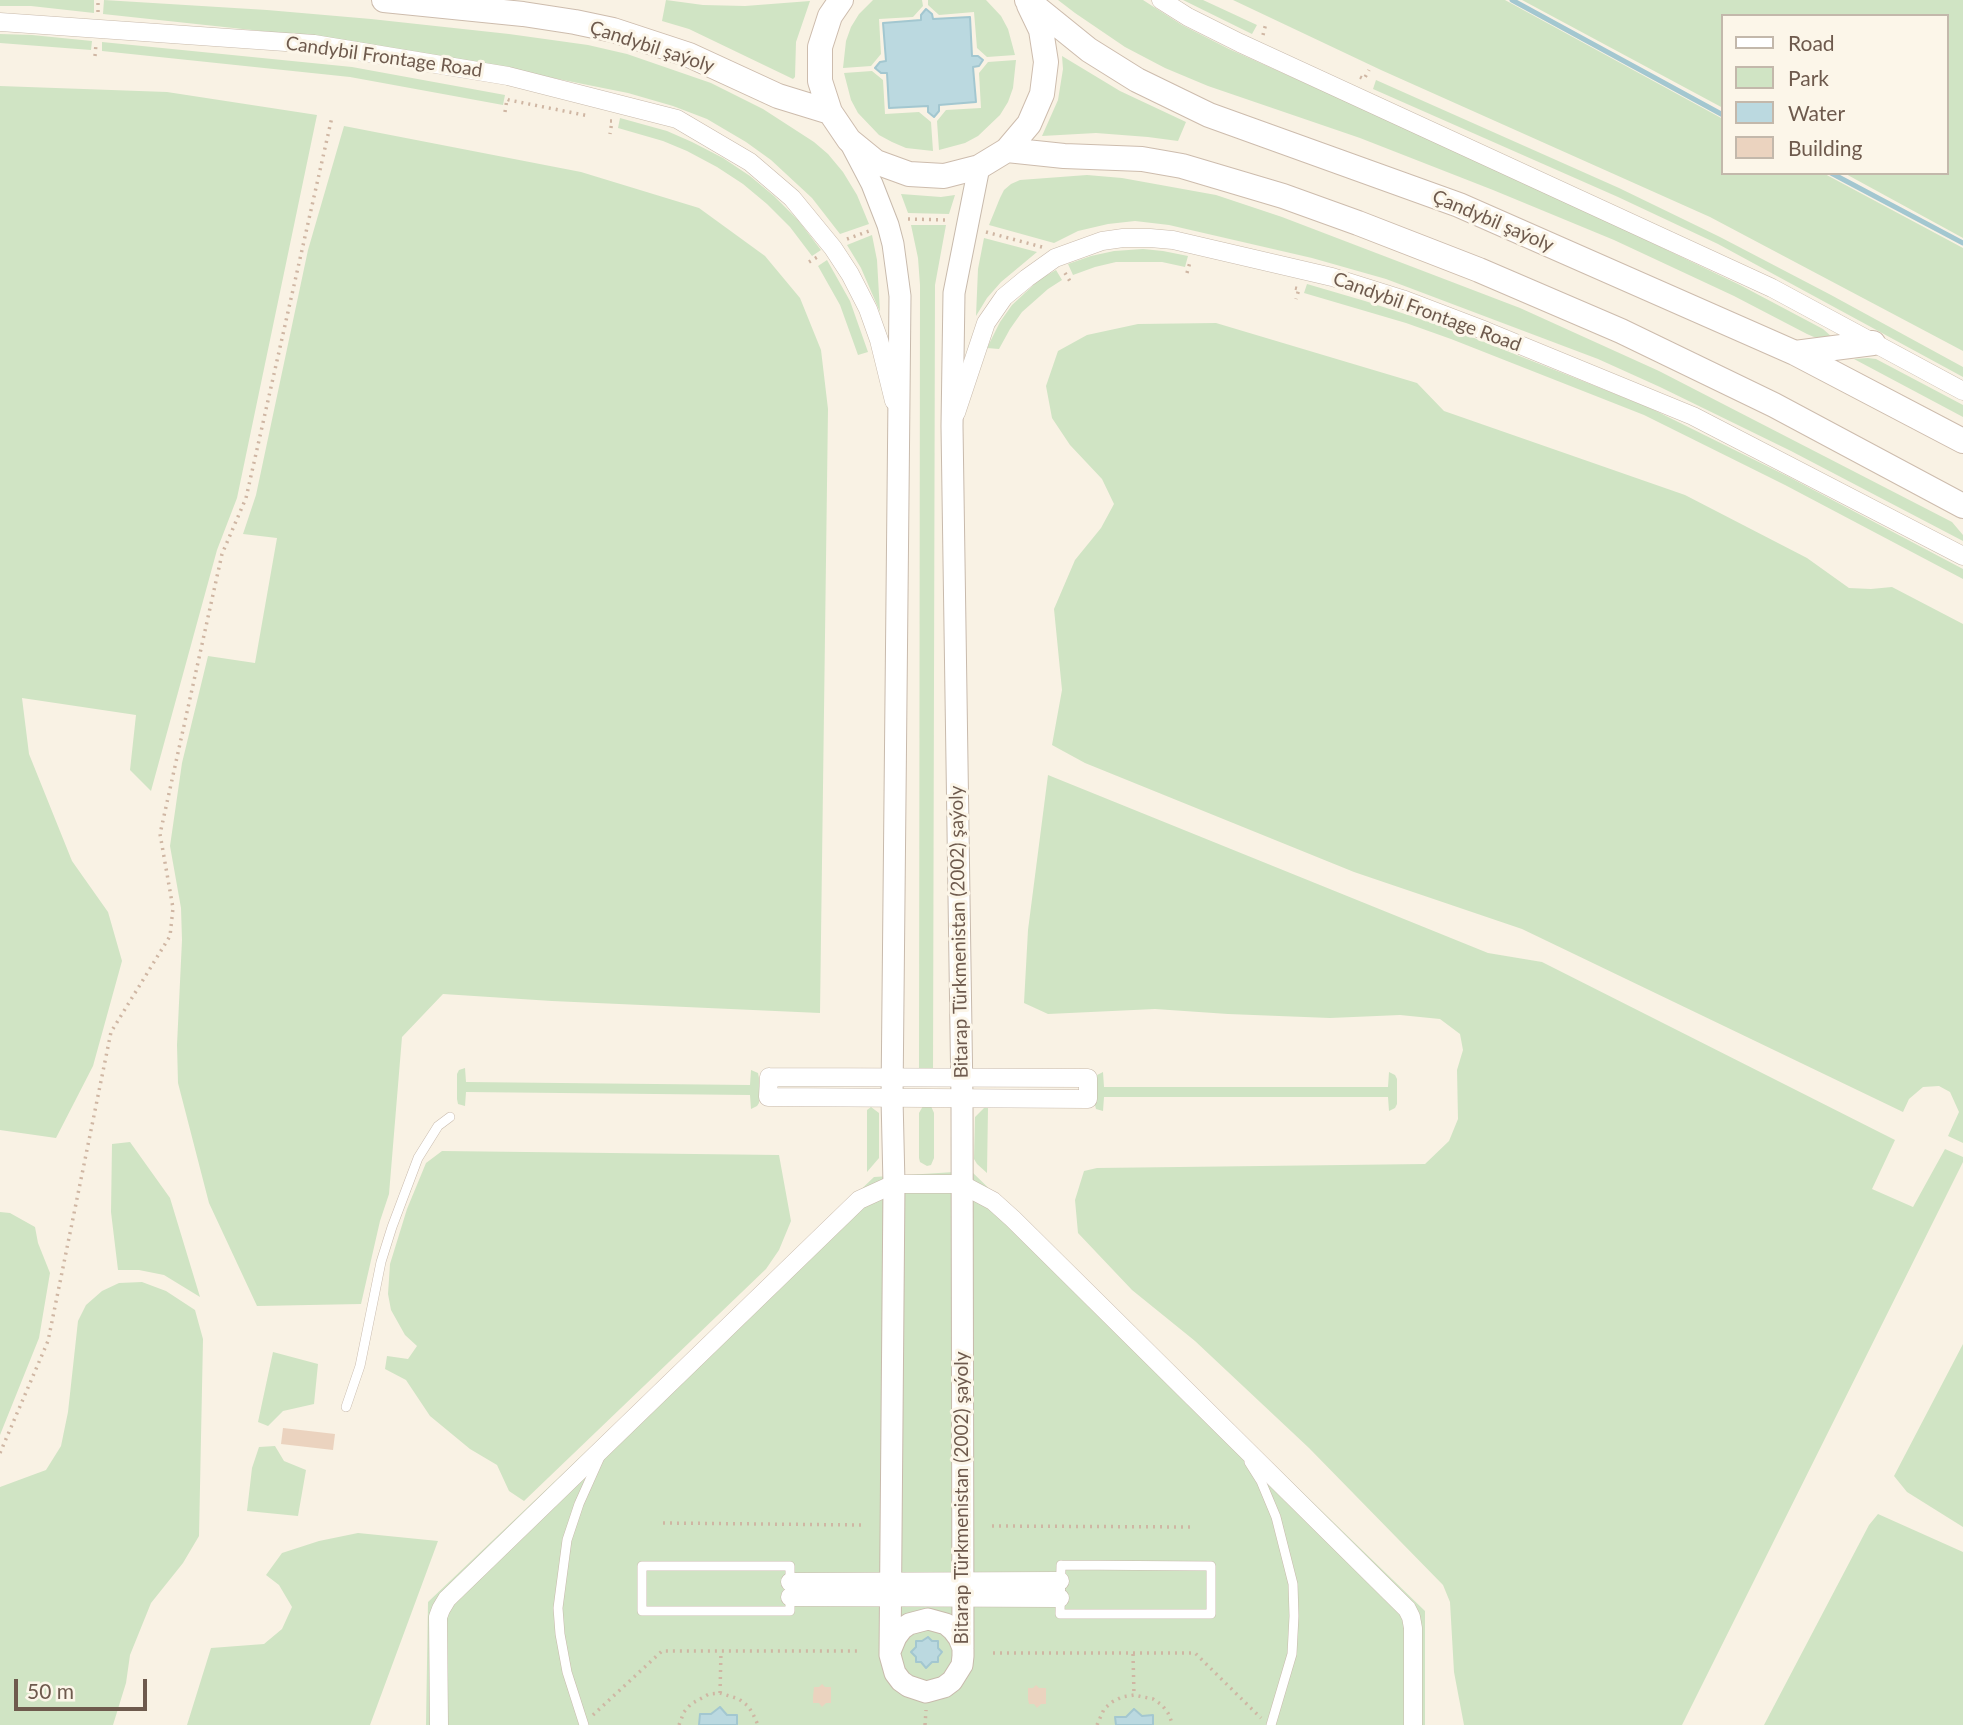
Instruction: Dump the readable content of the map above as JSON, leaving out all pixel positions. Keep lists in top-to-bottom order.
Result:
{
  "streets": {
    "main road": ["Çandybil şaýoly"],
    "street": ["Candybil Frontage Road", "Bitarap Türkmenistan (2002) şaýoly"]
  },
  "crossings": [
    ["Candybil Frontage Road", "Bitarap Türkmenistan (2002) şaýoly"]
  ],
  "legend": [
    "Road",
    "Park",
    "Water",
    "Building"
  ],
  "scale_bar": "50 m"
}
